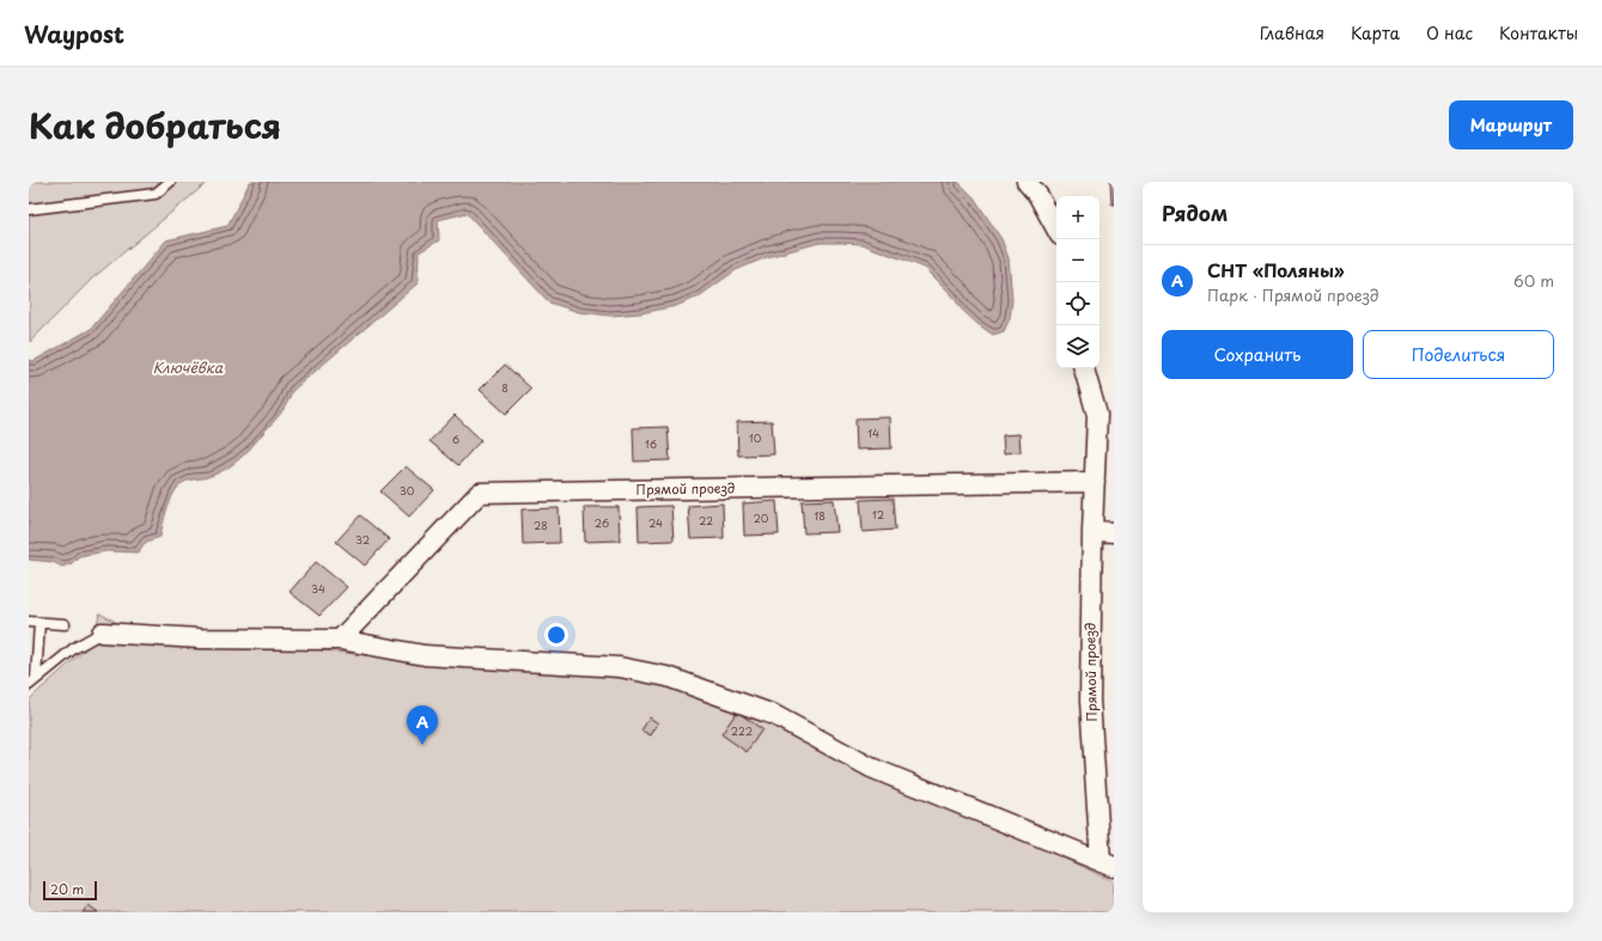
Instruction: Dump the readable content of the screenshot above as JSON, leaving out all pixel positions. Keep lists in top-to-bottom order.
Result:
{
  "streets": {
    "street": ["Прямой проезд"]
  },
  "water": ["Ключёвка"],
  "house_numbers": [
    "8",
    "14",
    "10",
    "6",
    "16",
    "30",
    "12",
    "18",
    "20",
    "22",
    "26",
    "24",
    "28",
    "32",
    "34",
    "222"
  ],
  "scale_bar": "20 m",
  "page": {
    "header": "Waypost",
    "nav": [
      "Главная",
      "Карта",
      "О нас",
      "Контакты"
    ],
    "title": "Как добраться",
    "buttons": [
      "Маршрут",
      ["Сохранить", "Поделиться"]
    ],
    "heading": "Рядом",
    "map_buttons": ["+", "−"],
    "list": [
      {
        "mark": "A",
        "name": "СНТ «Поляны»",
        "note": "Парк · Прямой проезд",
        "value": "60 m"
      }
    ],
    "pins": "A",
    "scale": "20 m"
  }
}
